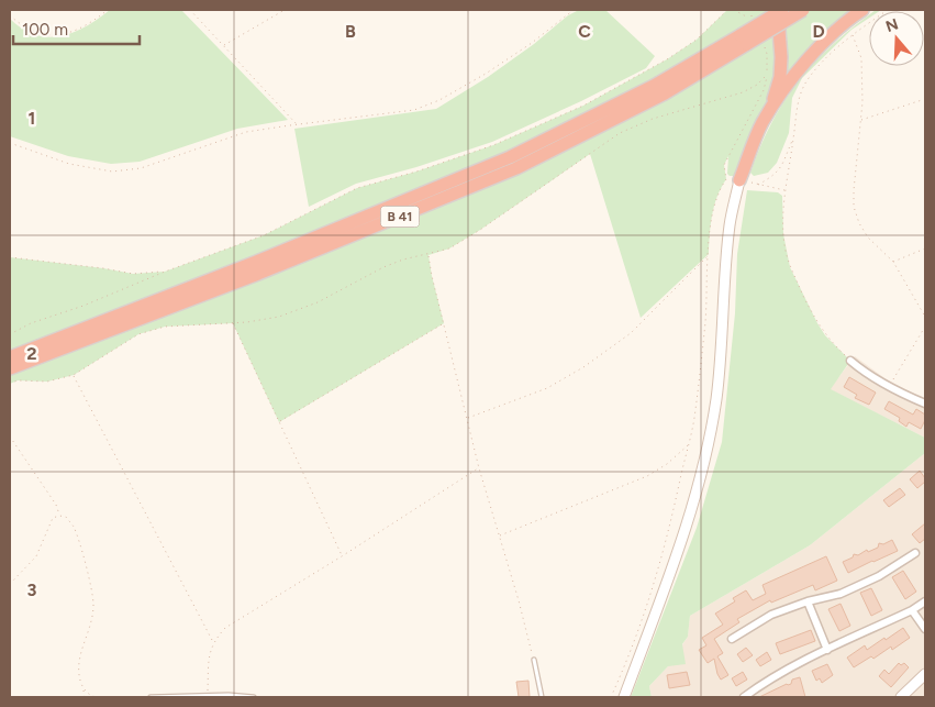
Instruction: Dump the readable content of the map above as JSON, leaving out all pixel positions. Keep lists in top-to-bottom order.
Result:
{
  "streets": {
    "highway": ["B 41"]
  },
  "scale_bar": "100 m",
  "north": "top",
  "grid": {
    "columns": ["B", "C", "D"],
    "rows": ["1", "2", "3"]
  }
}
